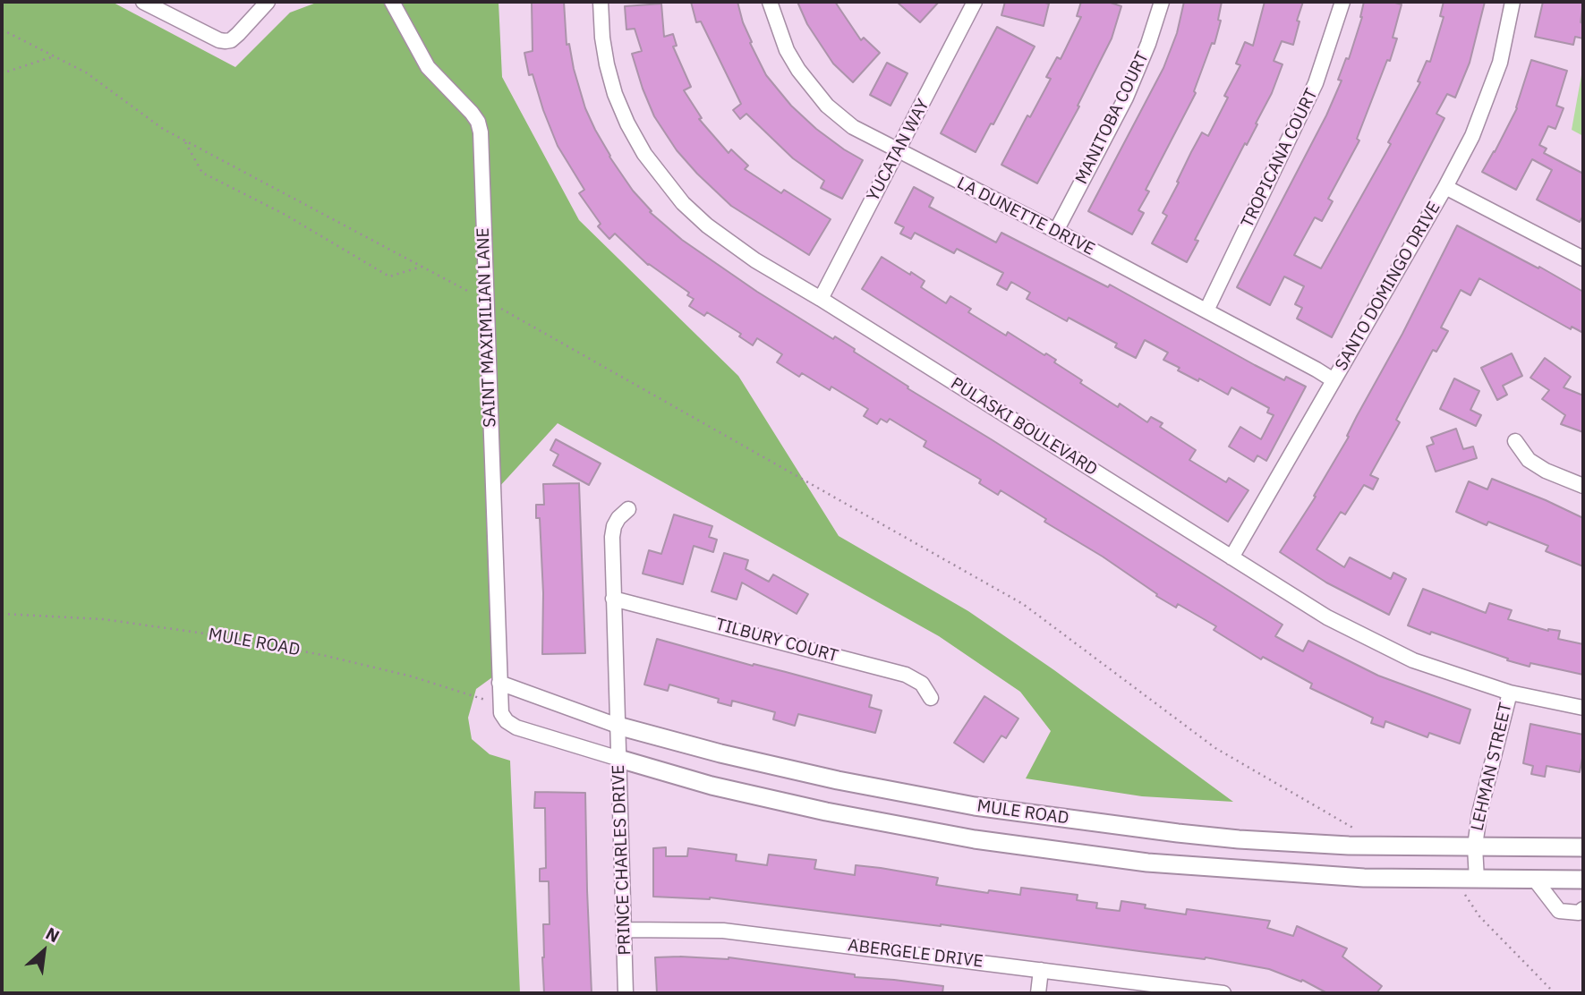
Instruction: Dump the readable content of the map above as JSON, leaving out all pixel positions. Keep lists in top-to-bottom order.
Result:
{
  "streets": {
    "main road": ["MULE ROAD"],
    "street": [
      "MANITOBA COURT",
      "YUCATAN WAY",
      "TROPICANA COURT",
      "LA DUNETTE DRIVE",
      "SANTO DOMINGO DRIVE",
      "SAINT MAXIMILIAN LANE",
      "PULASKI BOULEVARD",
      "TILBURY COURT",
      "LEHMAN STREET",
      "PRINCE CHARLES DRIVE",
      "ABERGELE DRIVE"
    ]
  },
  "crossings": [
    ["MANITOBA COURT", "LA DUNETTE DRIVE"],
    ["YUCATAN WAY", "LA DUNETTE DRIVE"],
    ["YUCATAN WAY", "PULASKI BOULEVARD"],
    ["TROPICANA COURT", "LA DUNETTE DRIVE"],
    ["LA DUNETTE DRIVE", "SANTO DOMINGO DRIVE"],
    ["SANTO DOMINGO DRIVE", "PULASKI BOULEVARD"],
    ["SAINT MAXIMILIAN LANE", "MULE ROAD"],
    ["PULASKI BOULEVARD", "LEHMAN STREET"],
    ["TILBURY COURT", "PRINCE CHARLES DRIVE"],
    ["MULE ROAD", "LEHMAN STREET"],
    ["MULE ROAD", "PRINCE CHARLES DRIVE"],
    ["PRINCE CHARLES DRIVE", "ABERGELE DRIVE"]
  ],
  "north": "top right"
}
